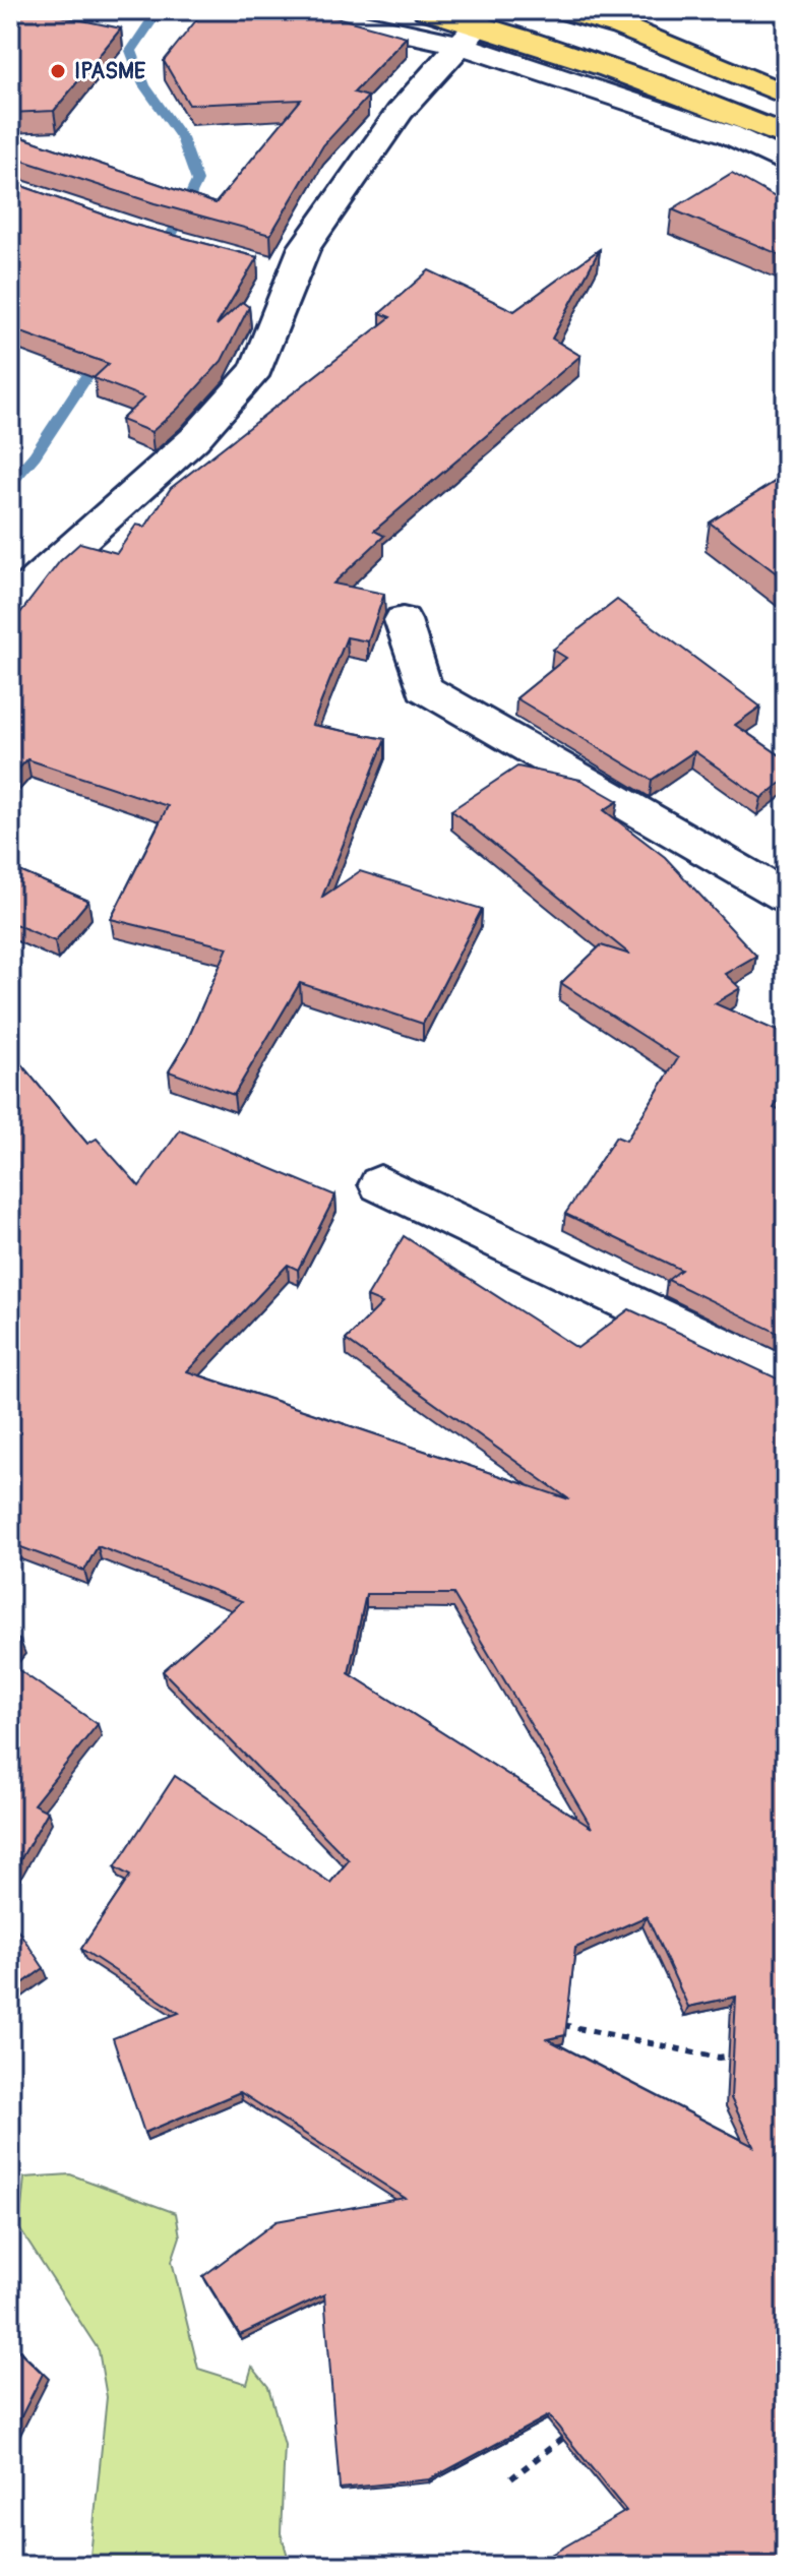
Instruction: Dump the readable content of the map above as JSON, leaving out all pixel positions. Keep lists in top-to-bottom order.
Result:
{
  "places": ["IPASME"]
}
